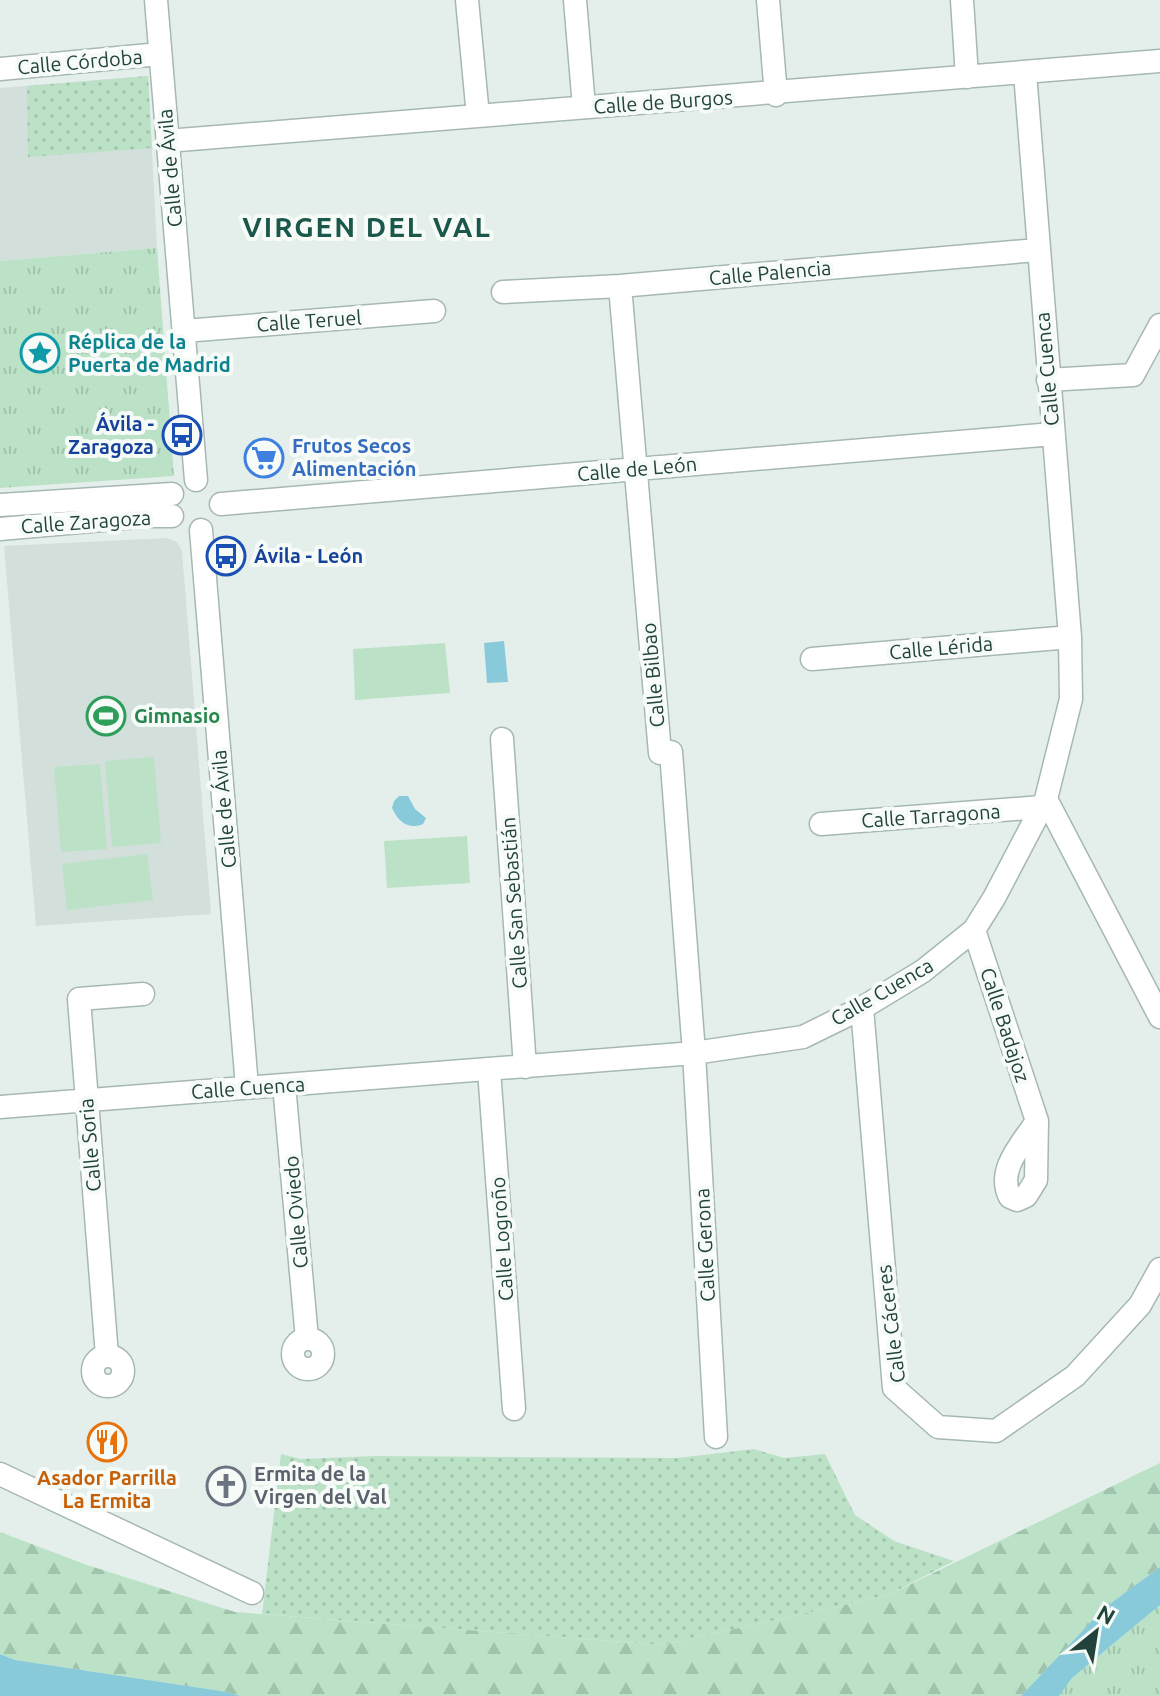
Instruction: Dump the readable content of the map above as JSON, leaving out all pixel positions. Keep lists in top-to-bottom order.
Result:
{
  "streets": {
    "street": [
      "Calle Córdoba",
      "Calle de Burgos",
      "Calle de Ávila",
      "Calle Palencia",
      "Calle Teruel",
      "Calle Cuenca",
      "Calle de León",
      "Calle Zaragoza",
      "Calle Lérida",
      "Calle Bilbao",
      "Calle Tarragona",
      "Calle San Sebastián",
      "Calle Badajoz",
      "Calle Soria",
      "Calle Oviedo",
      "Calle Logroño",
      "Calle Gerona",
      "Calle Cáceres"
    ]
  },
  "crossings": [
    ["Calle Córdoba", "Calle de Ávila"],
    ["Calle de Burgos", "Calle de Ávila"],
    ["Calle de Burgos", "Calle Cuenca"],
    ["Calle de Ávila", "Calle Teruel"],
    ["Calle de Ávila", "Calle Cuenca"],
    ["Calle de Ávila", "Calle de León"],
    ["Calle de Ávila", "Calle Zaragoza"],
    ["Calle Palencia", "Calle Cuenca"],
    ["Calle Palencia", "Calle Bilbao"],
    ["Calle Cuenca", "Calle de León"],
    ["Calle Cuenca", "Calle Lérida"],
    ["Calle Cuenca", "Calle Bilbao"],
    ["Calle Cuenca", "Calle Tarragona"],
    ["Calle Cuenca", "Calle San Sebastián"],
    ["Calle Cuenca", "Calle Badajoz"],
    ["Calle Cuenca", "Calle Soria"],
    ["Calle Cuenca", "Calle Oviedo"],
    ["Calle Cuenca", "Calle Logroño"],
    ["Calle Cuenca", "Calle Gerona"],
    ["Calle Cuenca", "Calle Cáceres"],
    ["Calle de León", "Calle Zaragoza"],
    ["Calle de León", "Calle Bilbao"],
    ["Calle Bilbao", "Calle Gerona"]
  ],
  "districts": ["VIRGEN DEL VAL"],
  "places": {
    "place": ["Réplica de la Puerta de Madrid"],
    "bus stop": ["Ávila - Zaragoza", "Ávila - León"],
    "supermarket": ["Frutos Secos Alimentación"],
    "sports": ["Gimnasio"],
    "restaurant": ["Asador Parrilla La Ermita"],
    "church": ["Ermita de la Virgen del Val"]
  },
  "north": "top right"
}
